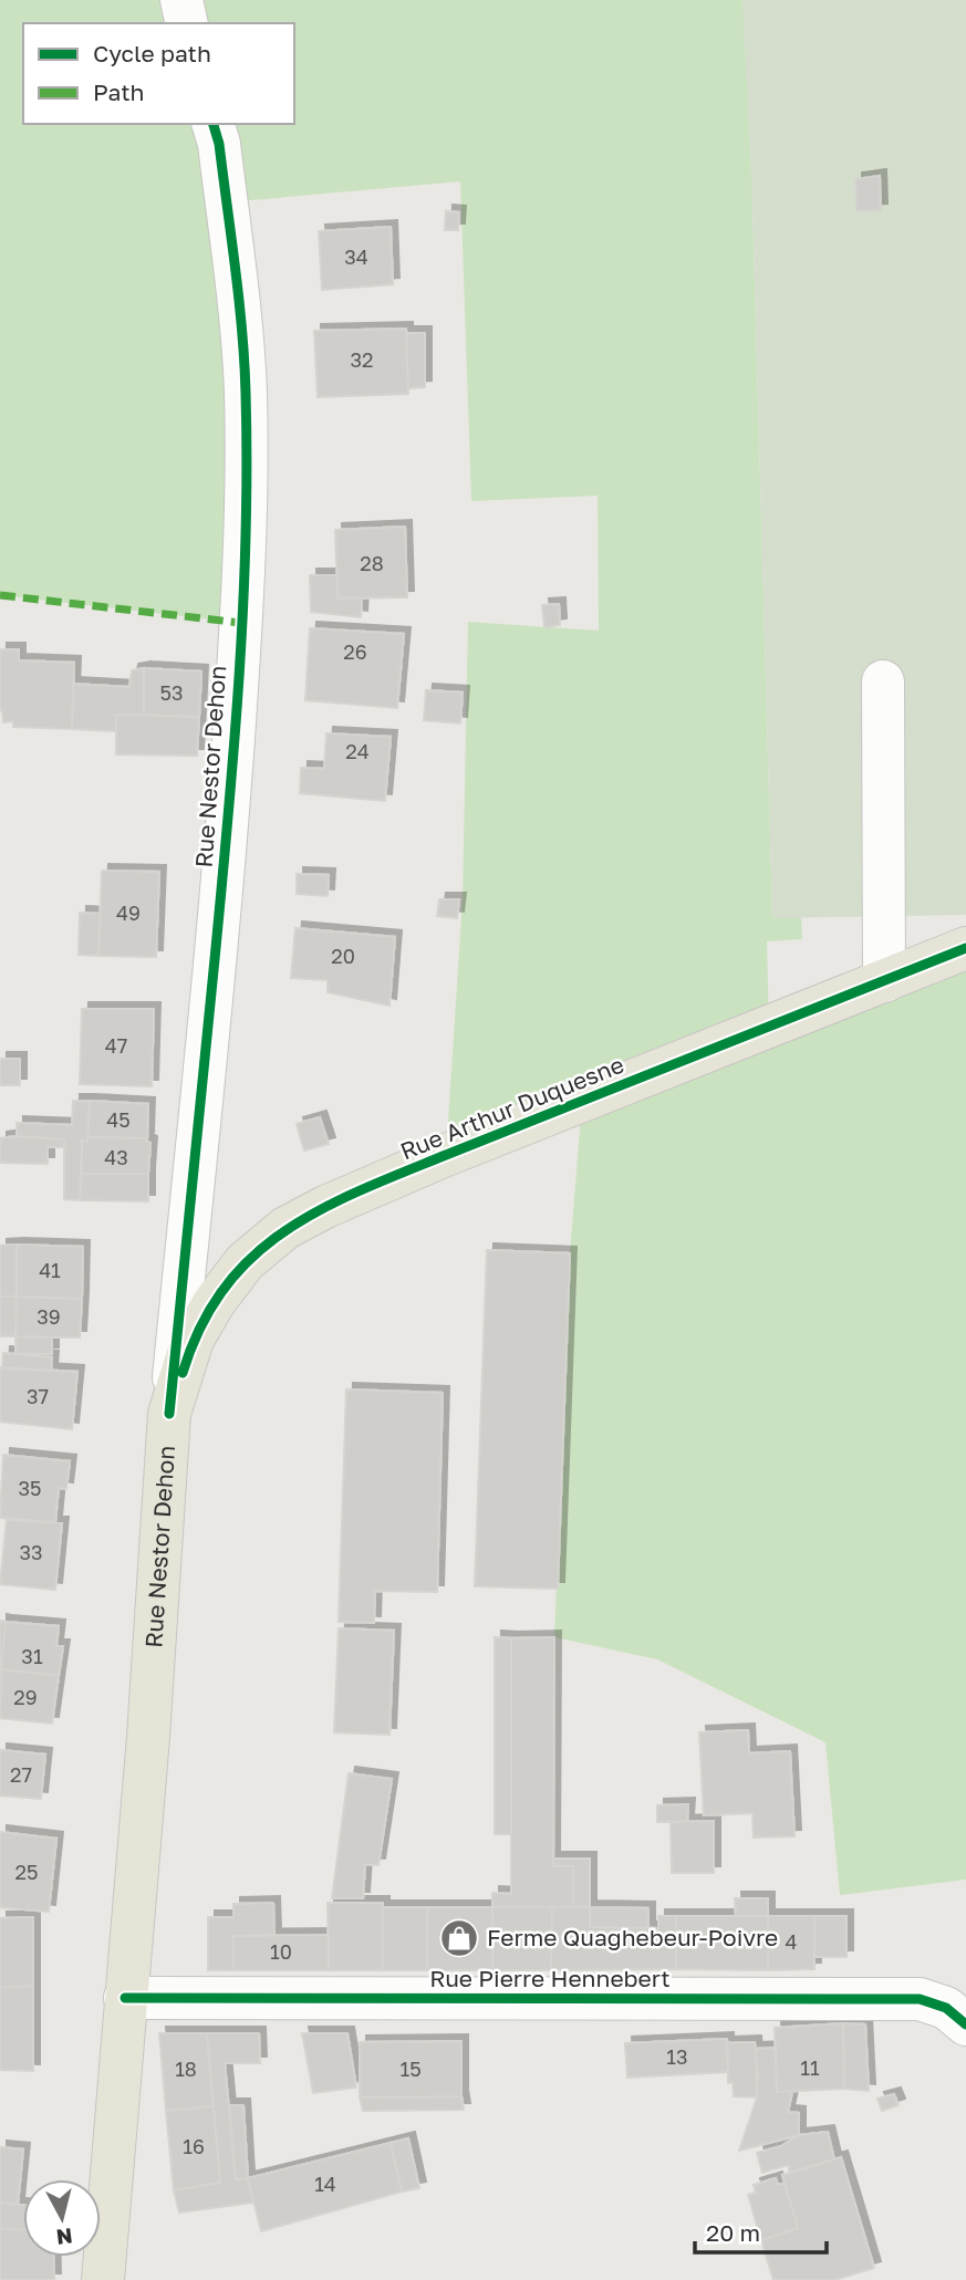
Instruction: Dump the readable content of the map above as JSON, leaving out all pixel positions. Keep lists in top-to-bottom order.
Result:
{
  "streets": {
    "main road": ["Rue Nestor Dehon", "Rue Arthur Duquesne"],
    "street": ["Rue Pierre Hennebert"]
  },
  "crossings": [
    ["Rue Nestor Dehon", "Rue Arthur Duquesne"],
    ["Rue Nestor Dehon", "Rue Pierre Hennebert"]
  ],
  "places": {
    "shop": ["Ferme Quaghebeur-Poivre"]
  },
  "house_numbers": [
    "34",
    "32",
    "28",
    "26",
    "53",
    "24",
    "49",
    "20",
    "47",
    "45",
    "43",
    "41",
    "39",
    "37",
    "35",
    "33",
    "31",
    "29",
    "27",
    "25",
    "4",
    "10",
    "13",
    "11",
    "18",
    "15",
    "16",
    "14"
  ],
  "legend": ["Cycle path", "Path"],
  "scale_bar": "20 m",
  "north": "bottom"
}
